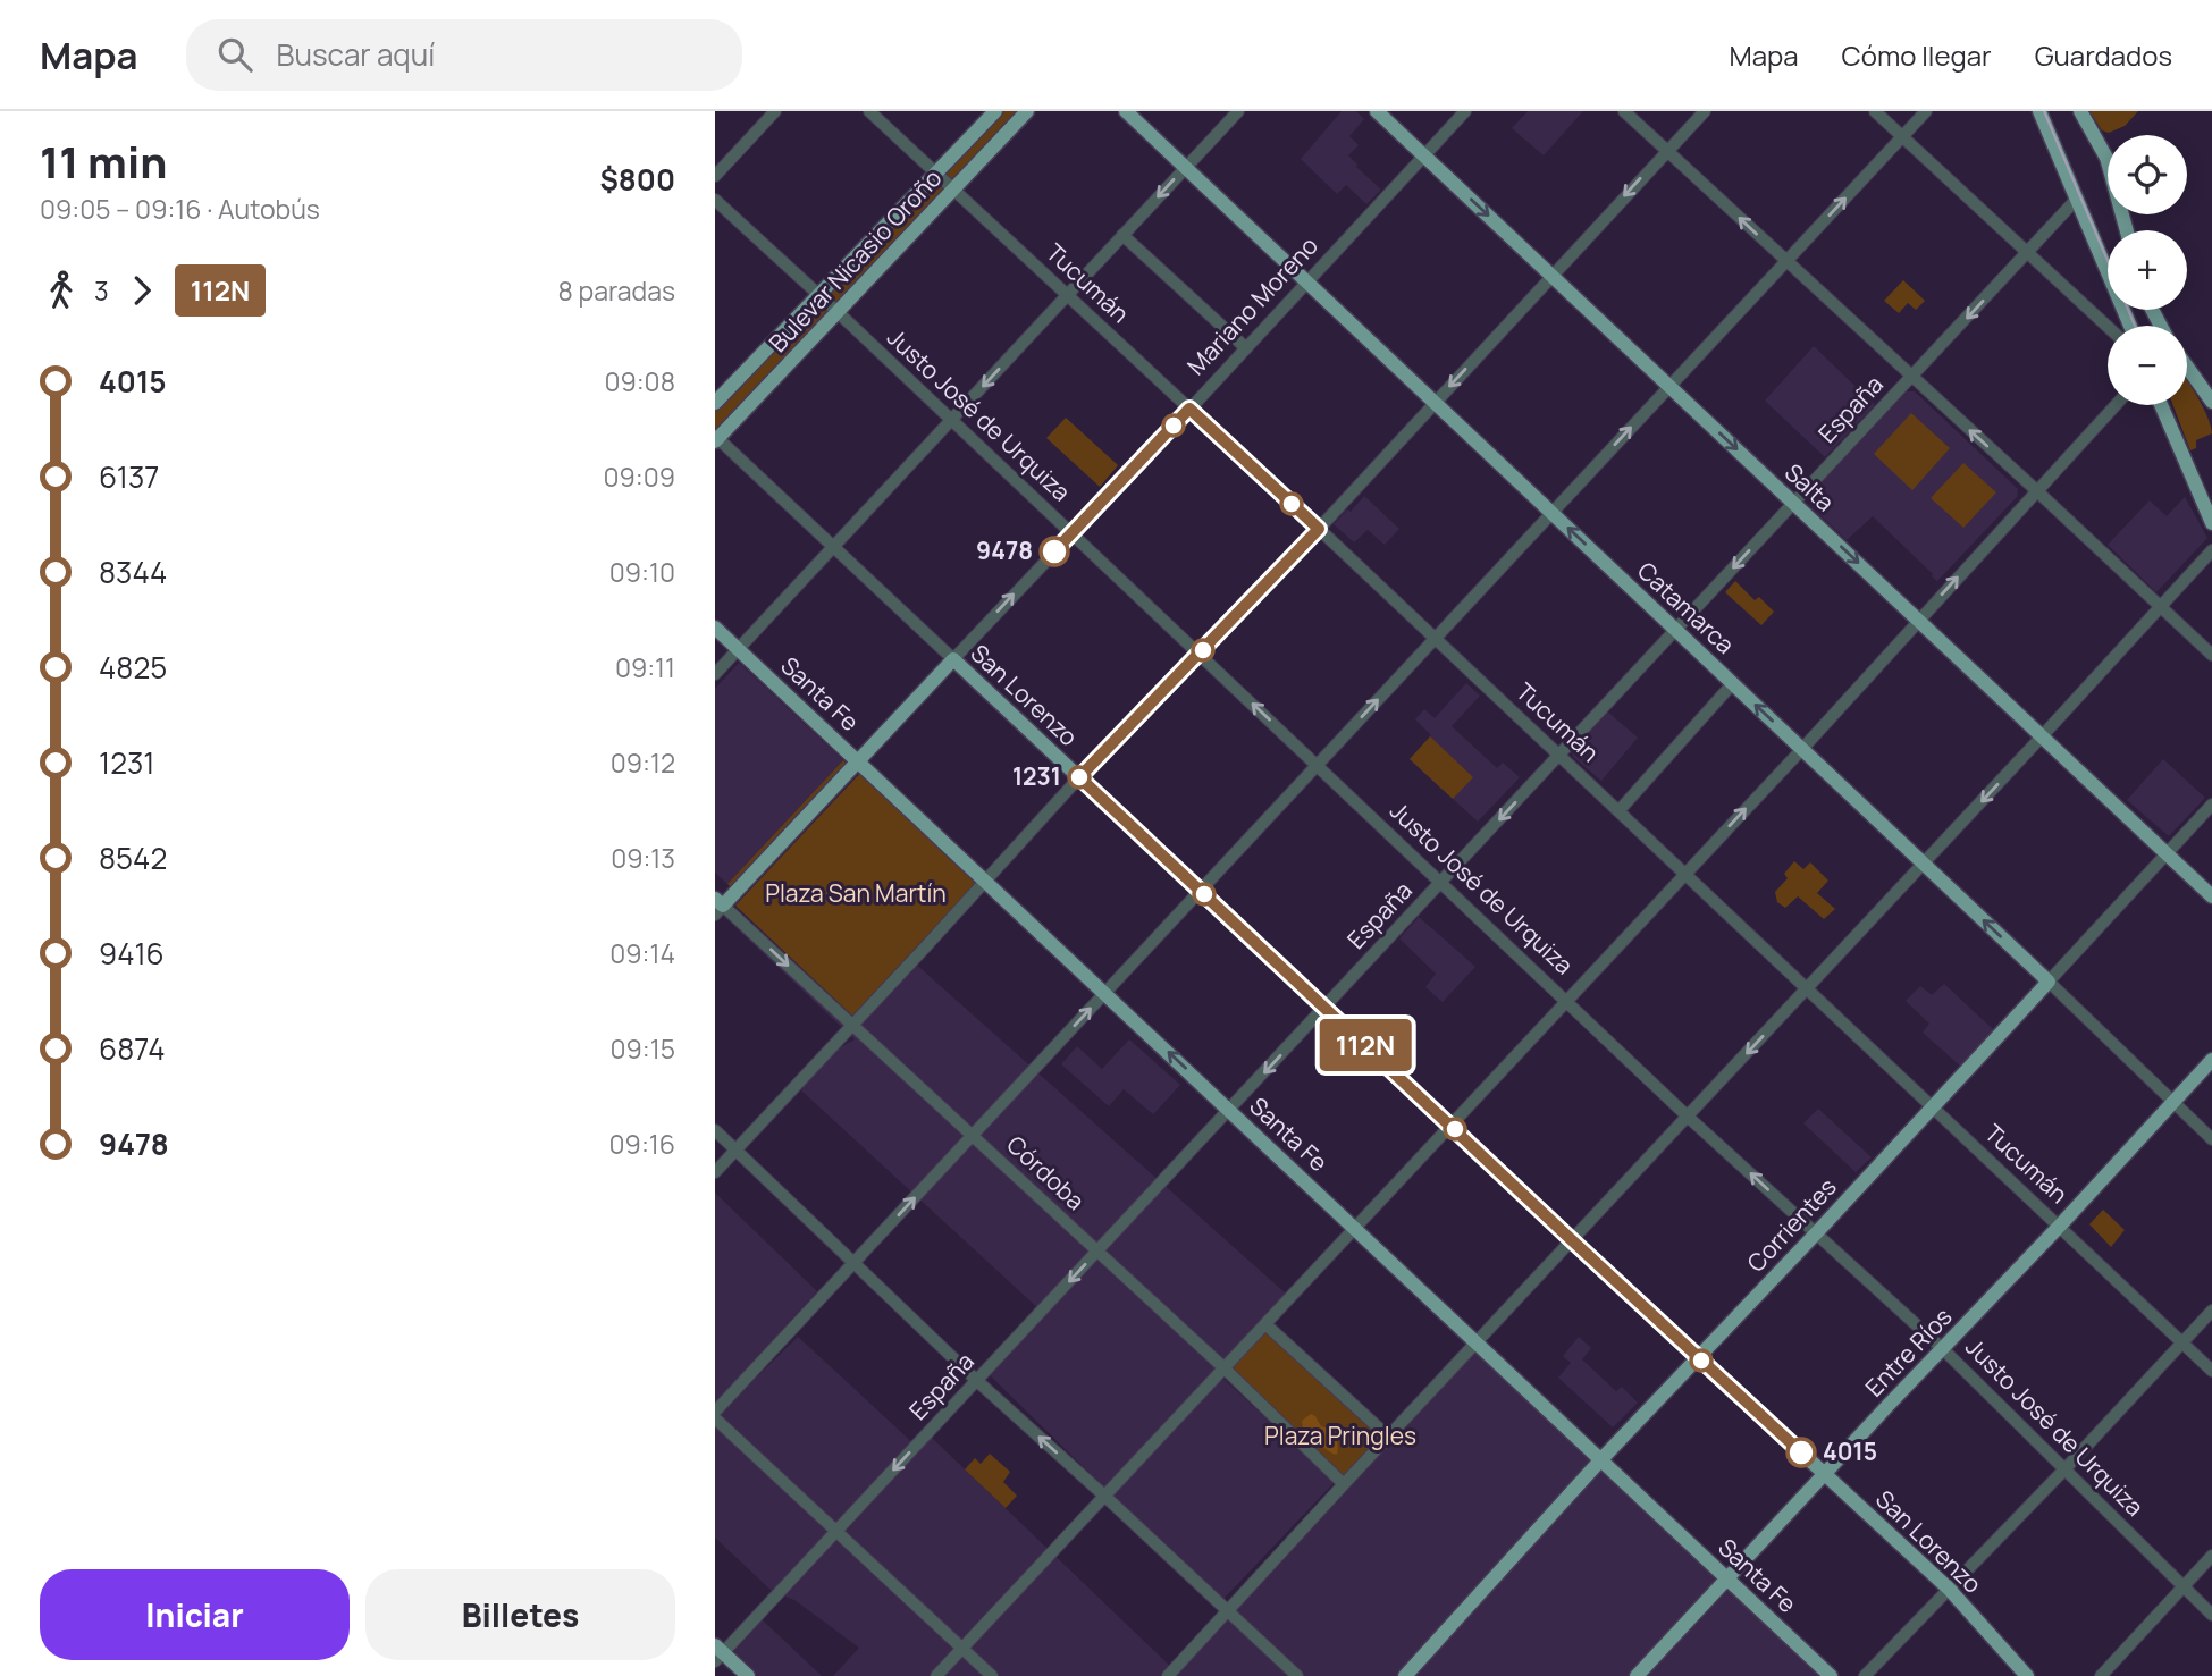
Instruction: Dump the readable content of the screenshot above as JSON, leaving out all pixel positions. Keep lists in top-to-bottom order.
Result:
{
  "streets": {
    "main road": [
      "Bulevar Nicasio Oroño",
      "Mariano Moreno",
      "Salta",
      "Catamarca",
      "Santa Fe",
      "San Lorenzo",
      "Corrientes",
      "Entre Ríos"
    ],
    "street": [
      "Tucumán",
      "España",
      "Justo José de Urquiza",
      "Córdoba"
    ]
  },
  "crossings": [
    ["Bulevar Nicasio Oroño", "Tucumán"],
    ["Bulevar Nicasio Oroño", "Justo José de Urquiza"],
    ["Bulevar Nicasio Oroño", "San Lorenzo"],
    ["Tucumán", "Mariano Moreno"],
    ["Tucumán", "España"],
    ["Tucumán", "Corrientes"],
    ["Tucumán", "Entre Ríos"],
    ["Mariano Moreno", "Justo José de Urquiza"],
    ["Mariano Moreno", "Salta"],
    ["Mariano Moreno", "Catamarca"],
    ["Mariano Moreno", "Santa Fe"],
    ["Mariano Moreno", "San Lorenzo"],
    ["Mariano Moreno", "Córdoba"],
    ["España", "Justo José de Urquiza"],
    ["España", "Salta"],
    ["España", "Catamarca"],
    ["España", "Santa Fe"],
    ["España", "San Lorenzo"],
    ["España", "Córdoba"],
    ["Justo José de Urquiza", "Corrientes"],
    ["Justo José de Urquiza", "Entre Ríos"],
    ["Salta", "Corrientes"],
    ["Catamarca", "Corrientes"],
    ["Catamarca", "Entre Ríos"],
    ["Santa Fe", "Corrientes"],
    ["Santa Fe", "Entre Ríos"],
    ["San Lorenzo", "Corrientes"],
    ["San Lorenzo", "Entre Ríos"]
  ],
  "one_way": ["España", "Salta"],
  "parks": ["Plaza San Martín", "Plaza Pringles"],
  "places": ["9478", "1231", "4015"],
  "lines": ["bus line 112N"],
  "page": {
    "header": "Mapa",
    "search": "Buscar aquí",
    "nav": ["Mapa", "Cómo llegar", "Guardados"],
    "heading": ["11 min", "09:05 – 09:16 · Autobús", "$800"],
    "on_map": "112N",
    "map_buttons": ["+", "−"],
    "legs": ["3", "112N", "8 paradas"],
    "list": [
      {
        "name": "4015",
        "value": "09:08"
      },
      {
        "name": "6137",
        "value": "09:09"
      },
      {
        "name": "8344",
        "value": "09:10"
      },
      {
        "name": "4825",
        "value": "09:11"
      },
      {
        "name": "1231",
        "value": "09:12"
      },
      {
        "name": "8542",
        "value": "09:13"
      },
      {
        "name": "9416",
        "value": "09:14"
      },
      {
        "name": "6874",
        "value": "09:15"
      },
      {
        "name": "9478",
        "value": "09:16"
      }
    ],
    "buttons": ["Iniciar", "Billetes"]
  }
}
